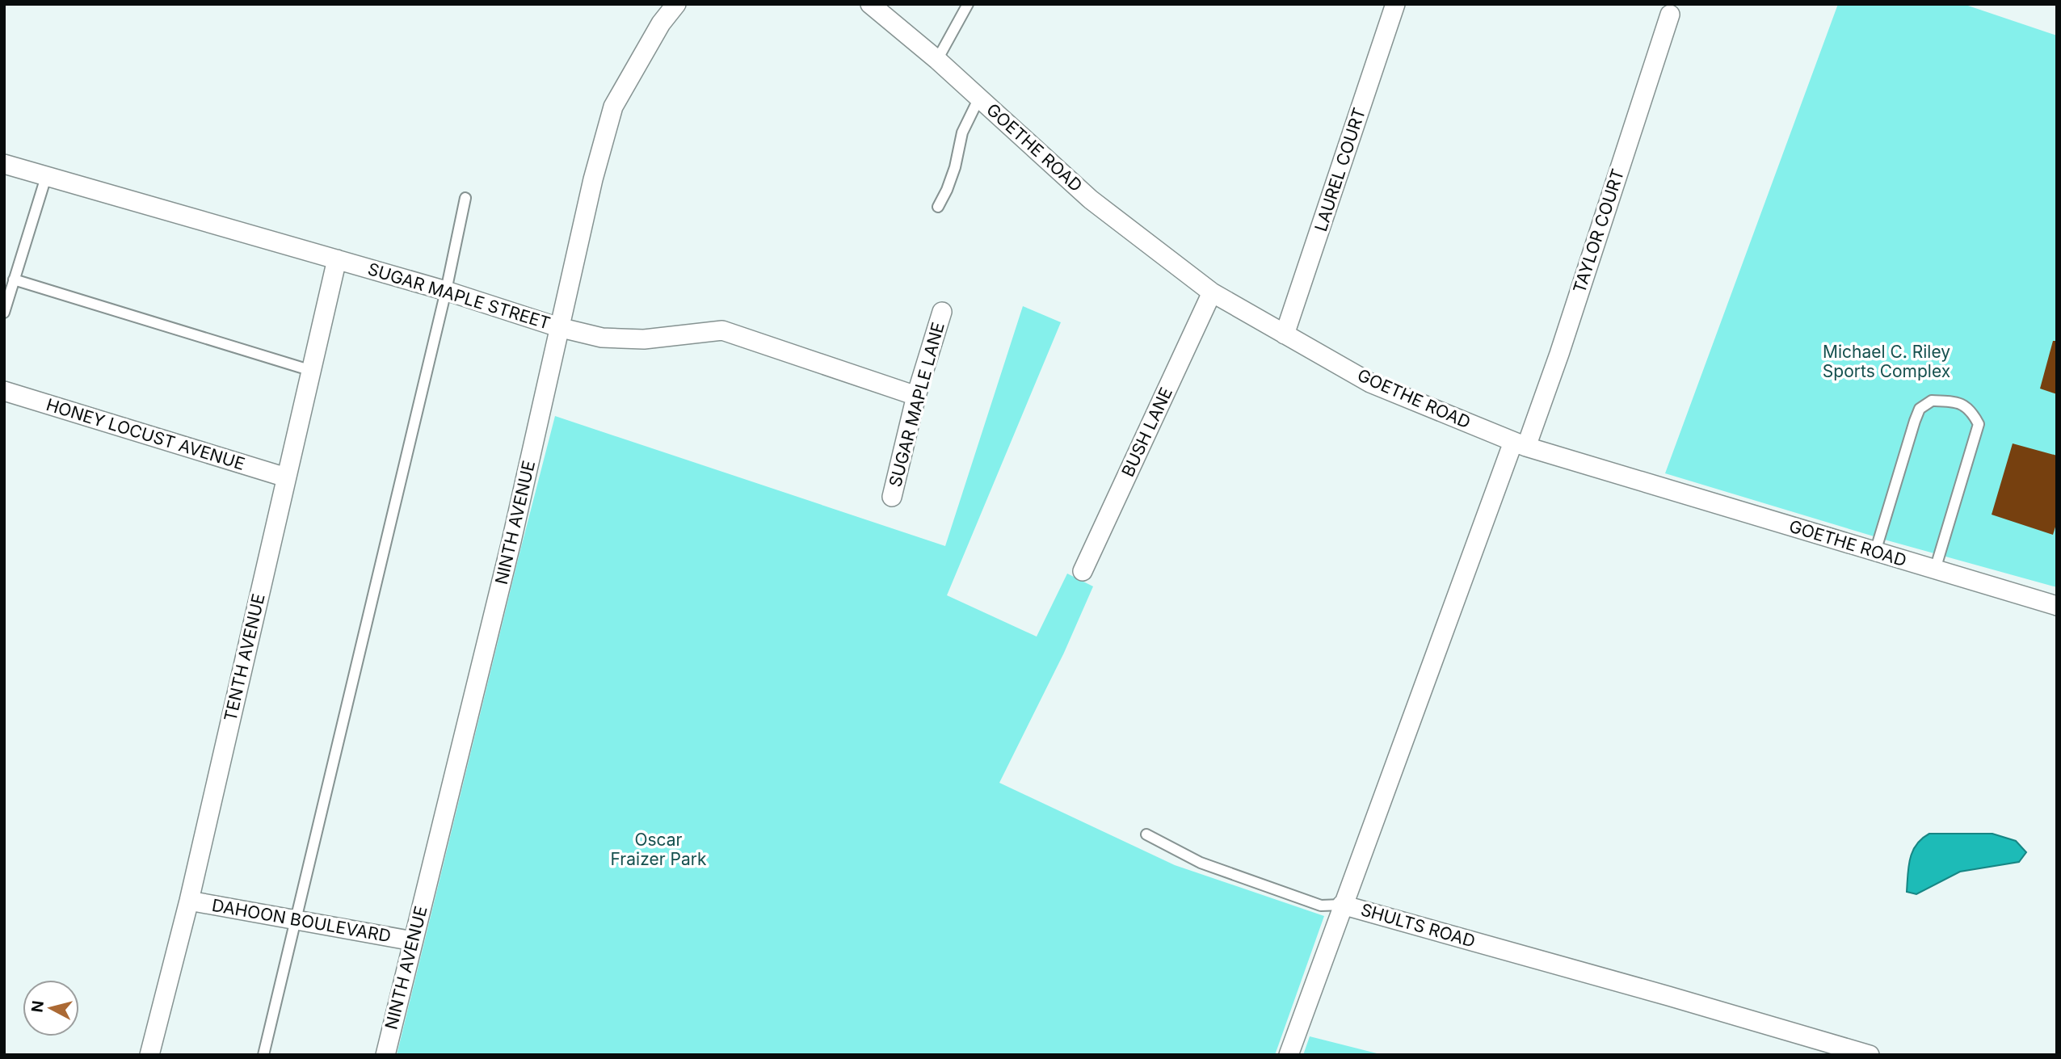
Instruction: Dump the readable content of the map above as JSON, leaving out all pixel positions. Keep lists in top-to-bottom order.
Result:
{
  "streets": {
    "street": [
      "GOETHE ROAD",
      "LAUREL COURT",
      "TAYLOR COURT",
      "SUGAR MAPLE STREET",
      "SUGAR MAPLE LANE",
      "BUSH LANE",
      "HONEY LOCUST AVENUE",
      "NINTH AVENUE",
      "TENTH AVENUE",
      "DAHOON BOULEVARD",
      "SHULTS ROAD"
    ]
  },
  "crossings": [
    ["GOETHE ROAD", "LAUREL COURT"],
    ["GOETHE ROAD", "TAYLOR COURT"],
    ["GOETHE ROAD", "BUSH LANE"],
    ["GOETHE ROAD", "SHULTS ROAD"],
    ["TAYLOR COURT", "SHULTS ROAD"],
    ["SUGAR MAPLE STREET", "SUGAR MAPLE LANE"],
    ["SUGAR MAPLE STREET", "NINTH AVENUE"],
    ["SUGAR MAPLE STREET", "TENTH AVENUE"],
    ["HONEY LOCUST AVENUE", "TENTH AVENUE"],
    ["NINTH AVENUE", "DAHOON BOULEVARD"],
    ["TENTH AVENUE", "DAHOON BOULEVARD"]
  ],
  "parks": ["Michael C. Riley Sports Complex", "Oscar Fraizer Park"],
  "north": "left"
}
